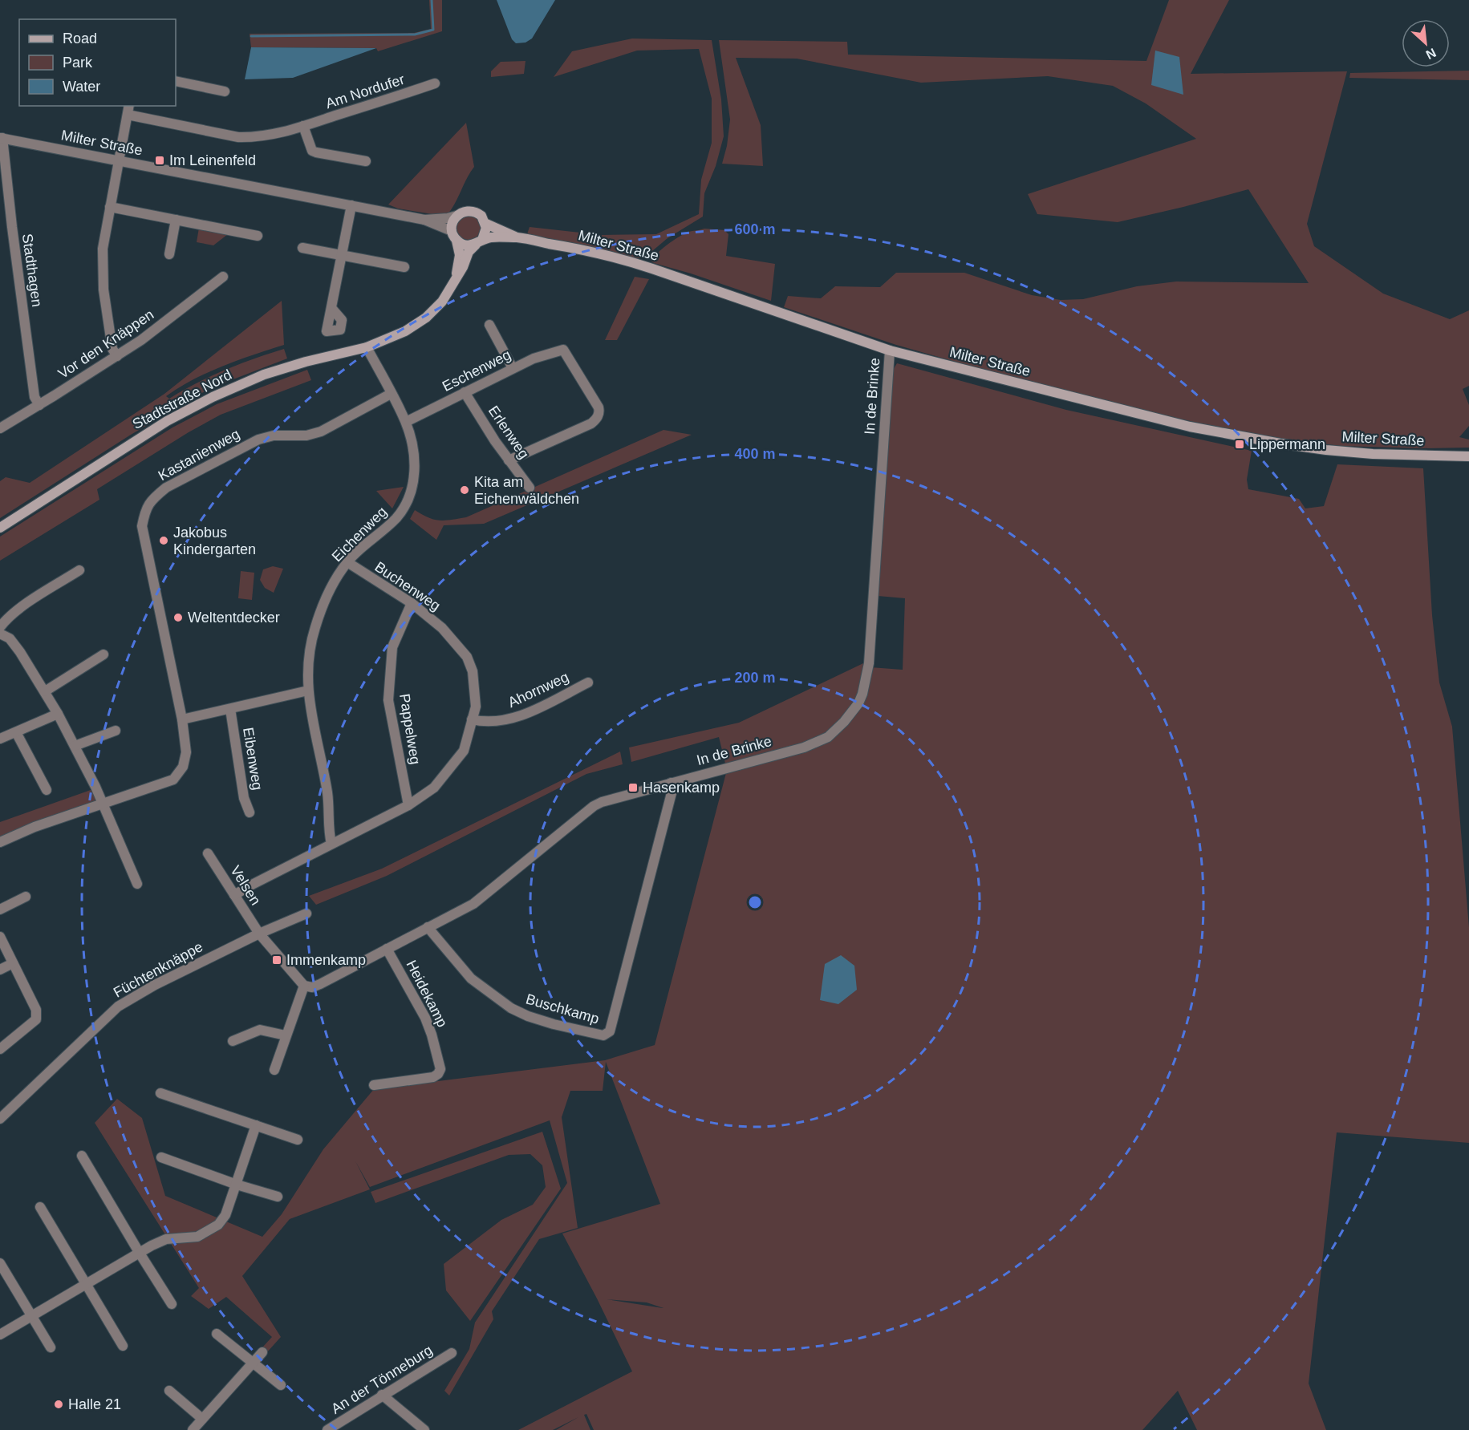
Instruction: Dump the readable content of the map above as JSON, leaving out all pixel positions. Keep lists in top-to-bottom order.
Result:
{
  "streets": {
    "main road": ["Milter Straße", "Stadtstraße Nord"],
    "street": [
      "Am Nordufer",
      "Stadthagen",
      "Vor den Knäppen",
      "Eschenweg",
      "In de Brinke",
      "Erlenweg",
      "Kastanienweg",
      "Eichenweg",
      "Buchenweg",
      "Ahornweg",
      "Pappelweg",
      "Eibenweg",
      "Velsen",
      "Füchtenknäppe",
      "Heidekamp",
      "Buschkamp",
      "An der Tönneburg"
    ]
  },
  "crossings": [
    ["Milter Straße", "Stadthagen"],
    ["Milter Straße", "In de Brinke"],
    ["Milter Straße", "Stadtstraße Nord"],
    ["Stadthagen", "Vor den Knäppen"],
    ["Eschenweg", "Erlenweg"],
    ["Eschenweg", "Eichenweg"],
    ["In de Brinke", "Heidekamp"],
    ["In de Brinke", "Buschkamp"],
    ["Stadtstraße Nord", "Eichenweg"],
    ["Kastanienweg", "Eichenweg"],
    ["Eichenweg", "Buchenweg"],
    ["Buchenweg", "Ahornweg"],
    ["Buchenweg", "Pappelweg"],
    ["Velsen", "Füchtenknäppe"]
  ],
  "places": {
    "transit": [
      "Im Leinenfeld",
      "Lippermann",
      "Hasenkamp",
      "Immenkamp"
    ],
    "other": [
      "Kita am Eichenwäldchen",
      "Jakobus Kindergarten",
      "Weltentdecker",
      "Halle 21"
    ]
  },
  "legend": ["Road", "Park", "Water"],
  "north": "bottom right",
  "rings": ["600 m", "400 m", "200 m"]
}
